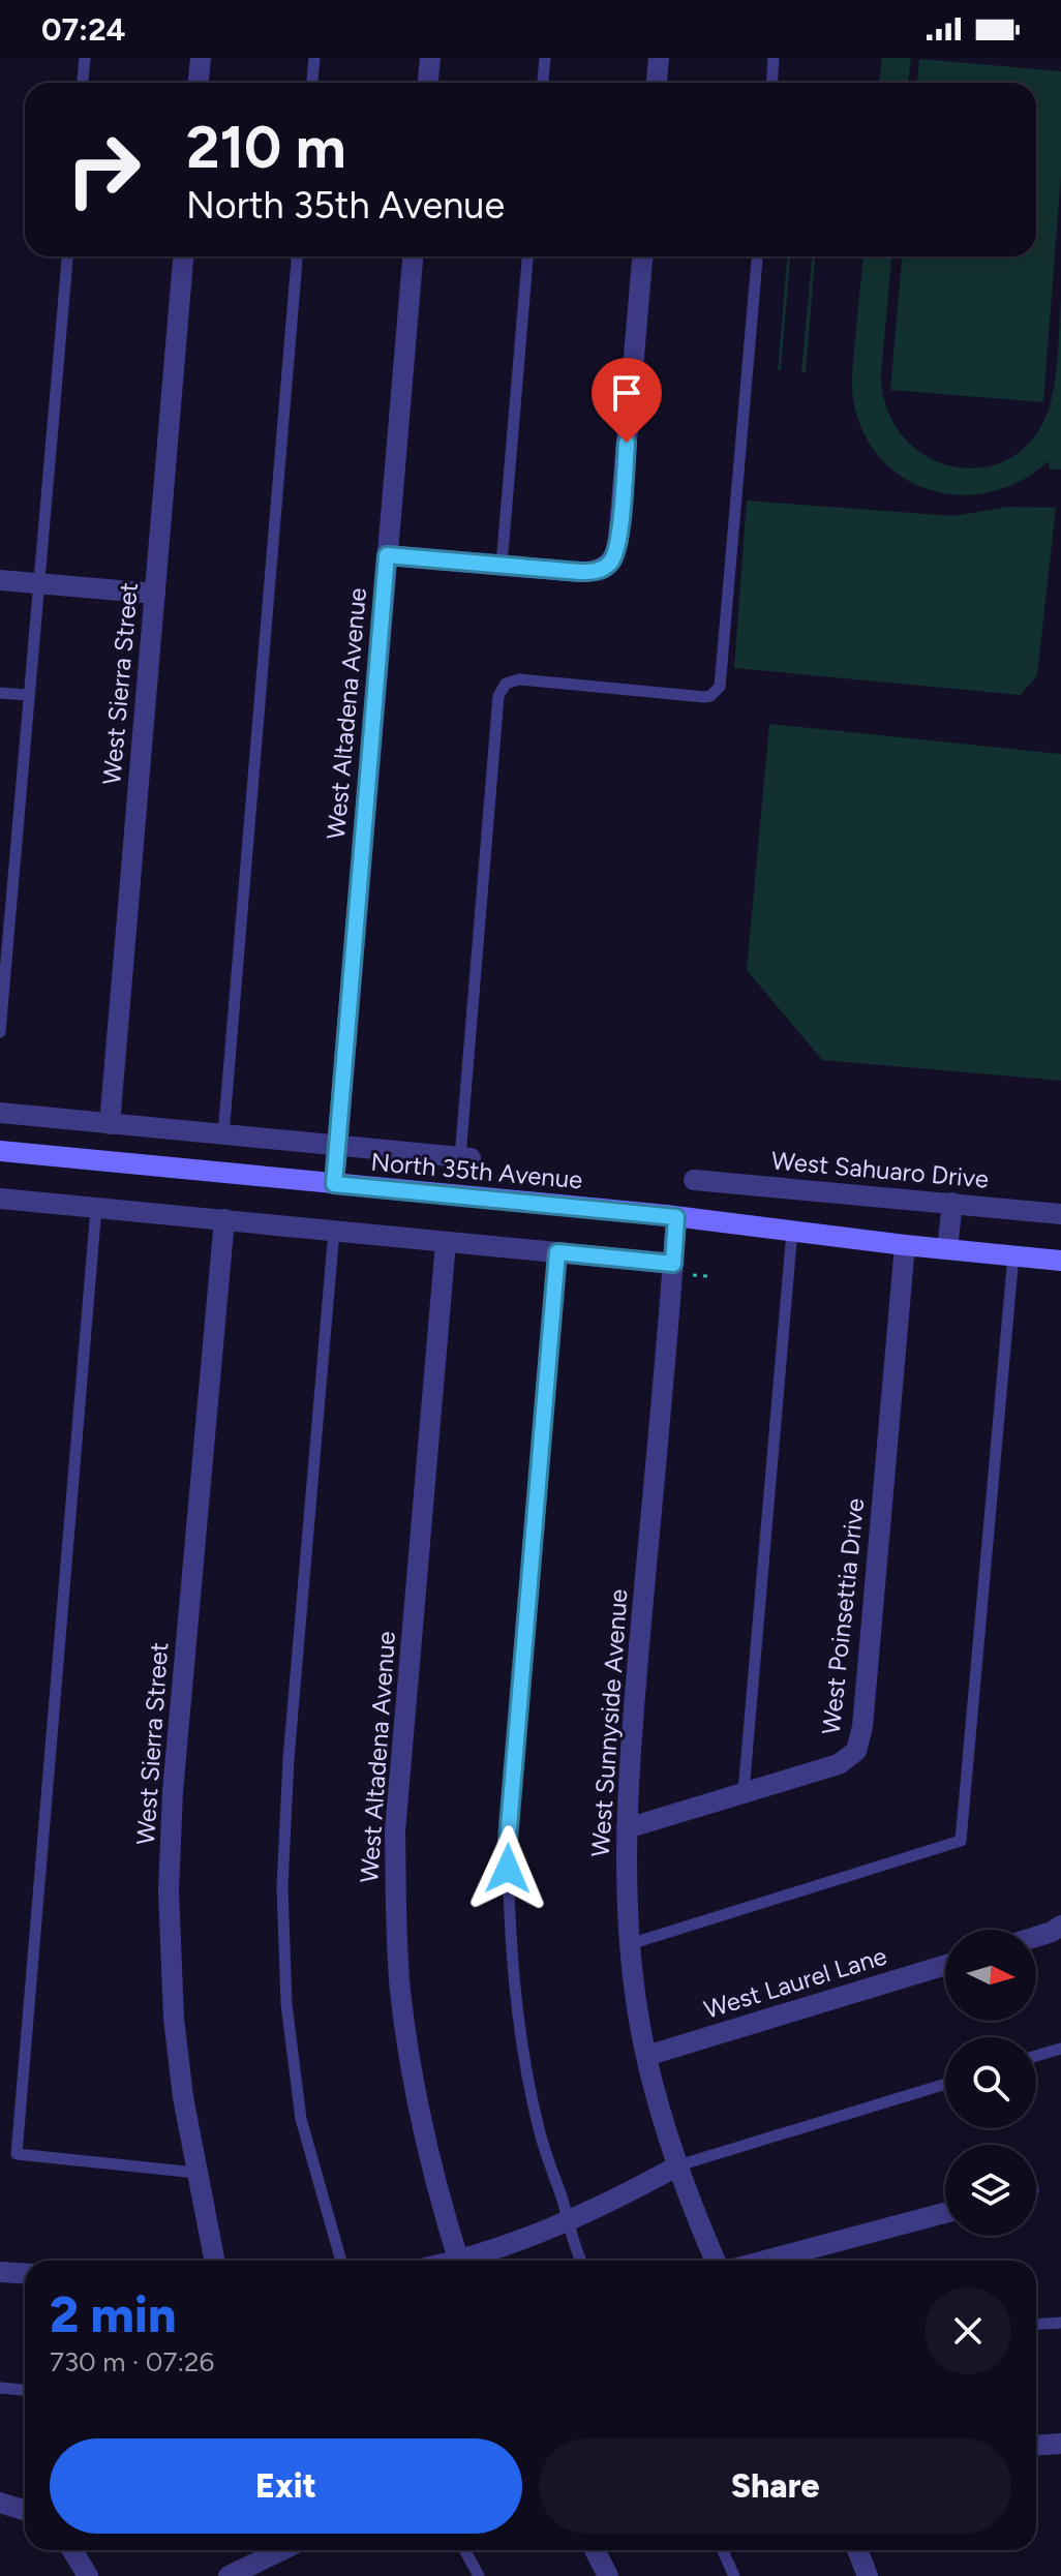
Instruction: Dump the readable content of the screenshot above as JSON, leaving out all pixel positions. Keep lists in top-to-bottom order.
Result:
{
  "streets": {
    "main road": ["North 35th Avenue"],
    "street": [
      "West Sierra Street",
      "West Altadena Avenue",
      "West Sahuaro Drive",
      "West Poinsettia Drive",
      "West Sunnyside Avenue",
      "West Laurel Lane"
    ]
  },
  "crossings": [
    ["West Sierra Street", "North 35th Avenue"],
    ["West Altadena Avenue", "North 35th Avenue"],
    ["North 35th Avenue", "West Poinsettia Drive"],
    ["North 35th Avenue", "West Sunnyside Avenue"],
    ["West Poinsettia Drive", "West Sunnyside Avenue"],
    ["West Sunnyside Avenue", "West Laurel Lane"]
  ],
  "north": "right",
  "page": {
    "status": "07:24",
    "turn": ["210 m", "North 35th Avenue"],
    "heading": ["2 min", "730 m · 07:26"],
    "buttons": ["Exit", "Share"]
  }
}
